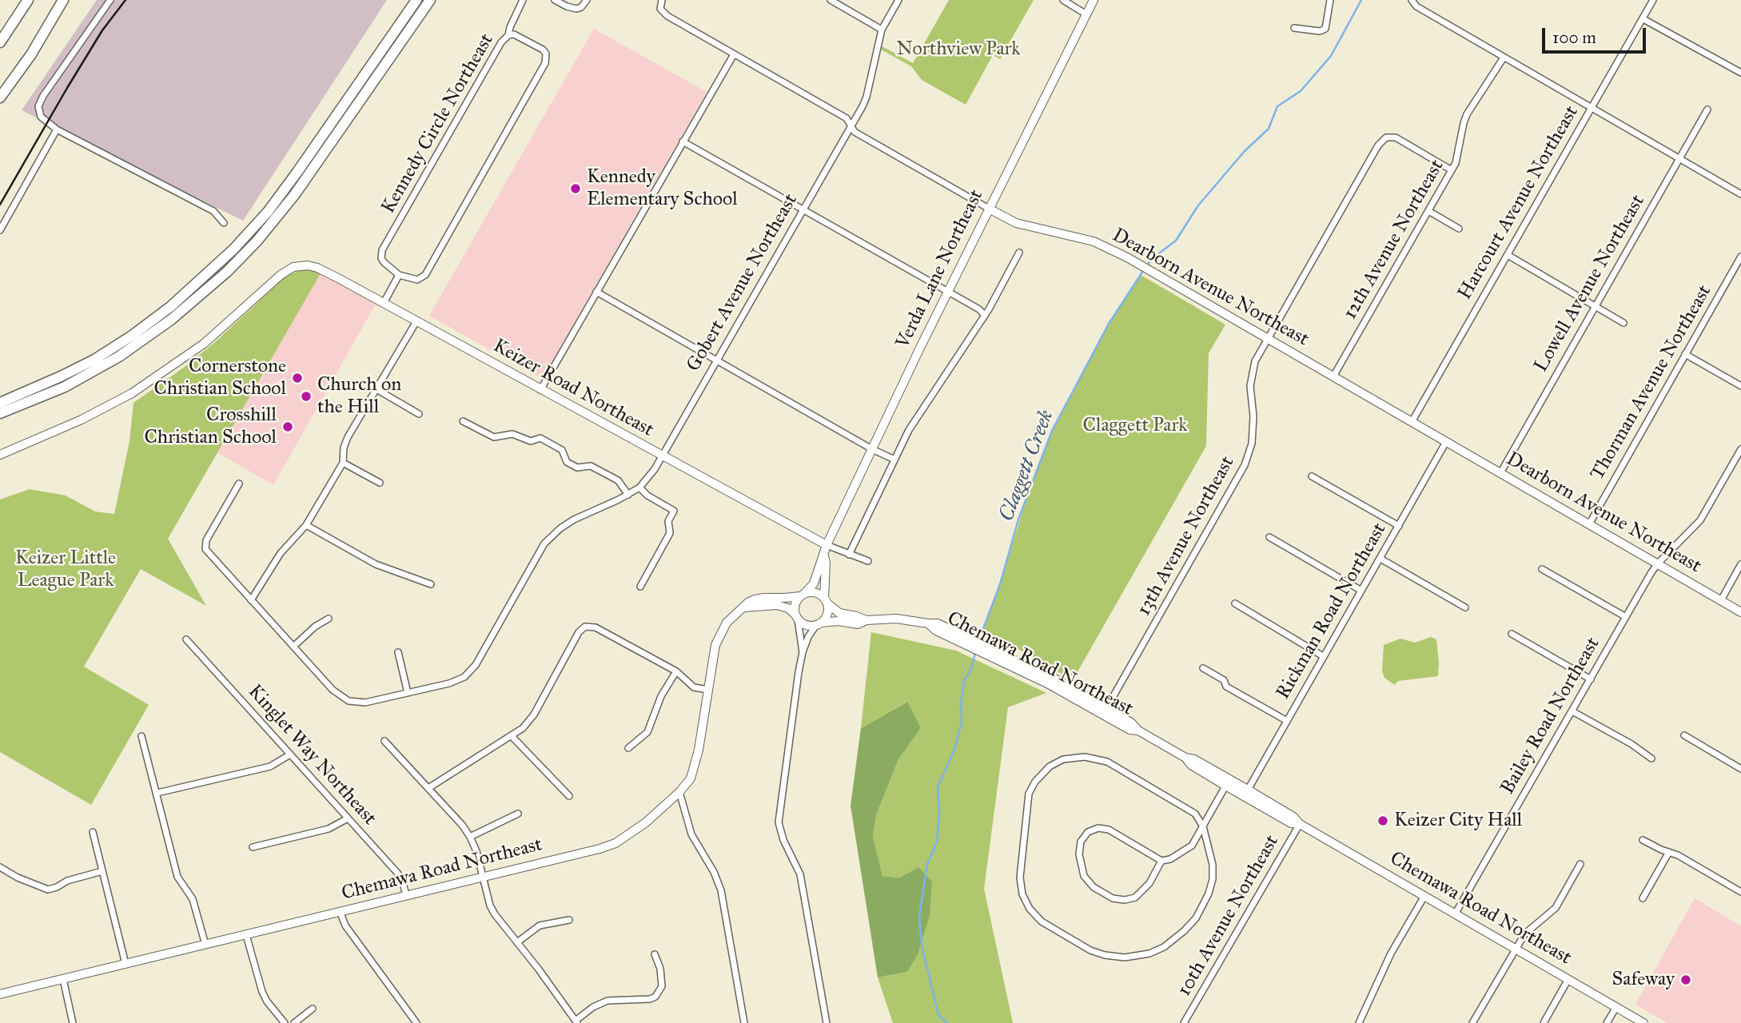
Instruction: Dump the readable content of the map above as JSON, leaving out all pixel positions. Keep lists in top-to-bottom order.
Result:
{
  "streets": {
    "street": [
      "Kennedy Circle Northeast",
      "Harcourt Avenue Northeast",
      "12th Avenue Northeast",
      "Verda Lane Northeast",
      "Gobert Avenue Northeast",
      "Lowell Avenue Northeast",
      "Dearborn Avenue Northeast",
      "Thorman Avenue Northeast",
      "Keizer Road Northeast",
      "13th Avenue Northeast",
      "Rickman Road Northeast",
      "Chemawa Road Northeast",
      "Bailey Road Northeast",
      "Kinglet Way Northeast",
      "10th Avenue Northeast"
    ]
  },
  "crossings": [
    ["Harcourt Avenue Northeast", "Dearborn Avenue Northeast"],
    ["12th Avenue Northeast", "Dearborn Avenue Northeast"],
    ["12th Avenue Northeast", "13th Avenue Northeast"],
    ["Verda Lane Northeast", "Dearborn Avenue Northeast"],
    ["Verda Lane Northeast", "Keizer Road Northeast"],
    ["Verda Lane Northeast", "Chemawa Road Northeast"],
    ["Gobert Avenue Northeast", "Dearborn Avenue Northeast"],
    ["Gobert Avenue Northeast", "Keizer Road Northeast"],
    ["Lowell Avenue Northeast", "Dearborn Avenue Northeast"],
    ["Dearborn Avenue Northeast", "Thorman Avenue Northeast"],
    ["Dearborn Avenue Northeast", "13th Avenue Northeast"],
    ["Dearborn Avenue Northeast", "Rickman Road Northeast"],
    ["Dearborn Avenue Northeast", "Bailey Road Northeast"],
    ["13th Avenue Northeast", "Chemawa Road Northeast"],
    ["Rickman Road Northeast", "Chemawa Road Northeast"],
    ["Chemawa Road Northeast", "Bailey Road Northeast"],
    ["Chemawa Road Northeast", "Kinglet Way Northeast"],
    ["Chemawa Road Northeast", "10th Avenue Northeast"]
  ],
  "water": ["Claggett Creek"],
  "parks": ["Northview Park", "Claggett Park", "Keizer Little League Park"],
  "places": [
    "Kennedy Elementary School",
    "Cornerstone Christian School",
    "Church on the Hill",
    "Crosshill Christian School",
    "Keizer City Hall",
    "Safeway"
  ],
  "scale_bar": "100 m"
}
